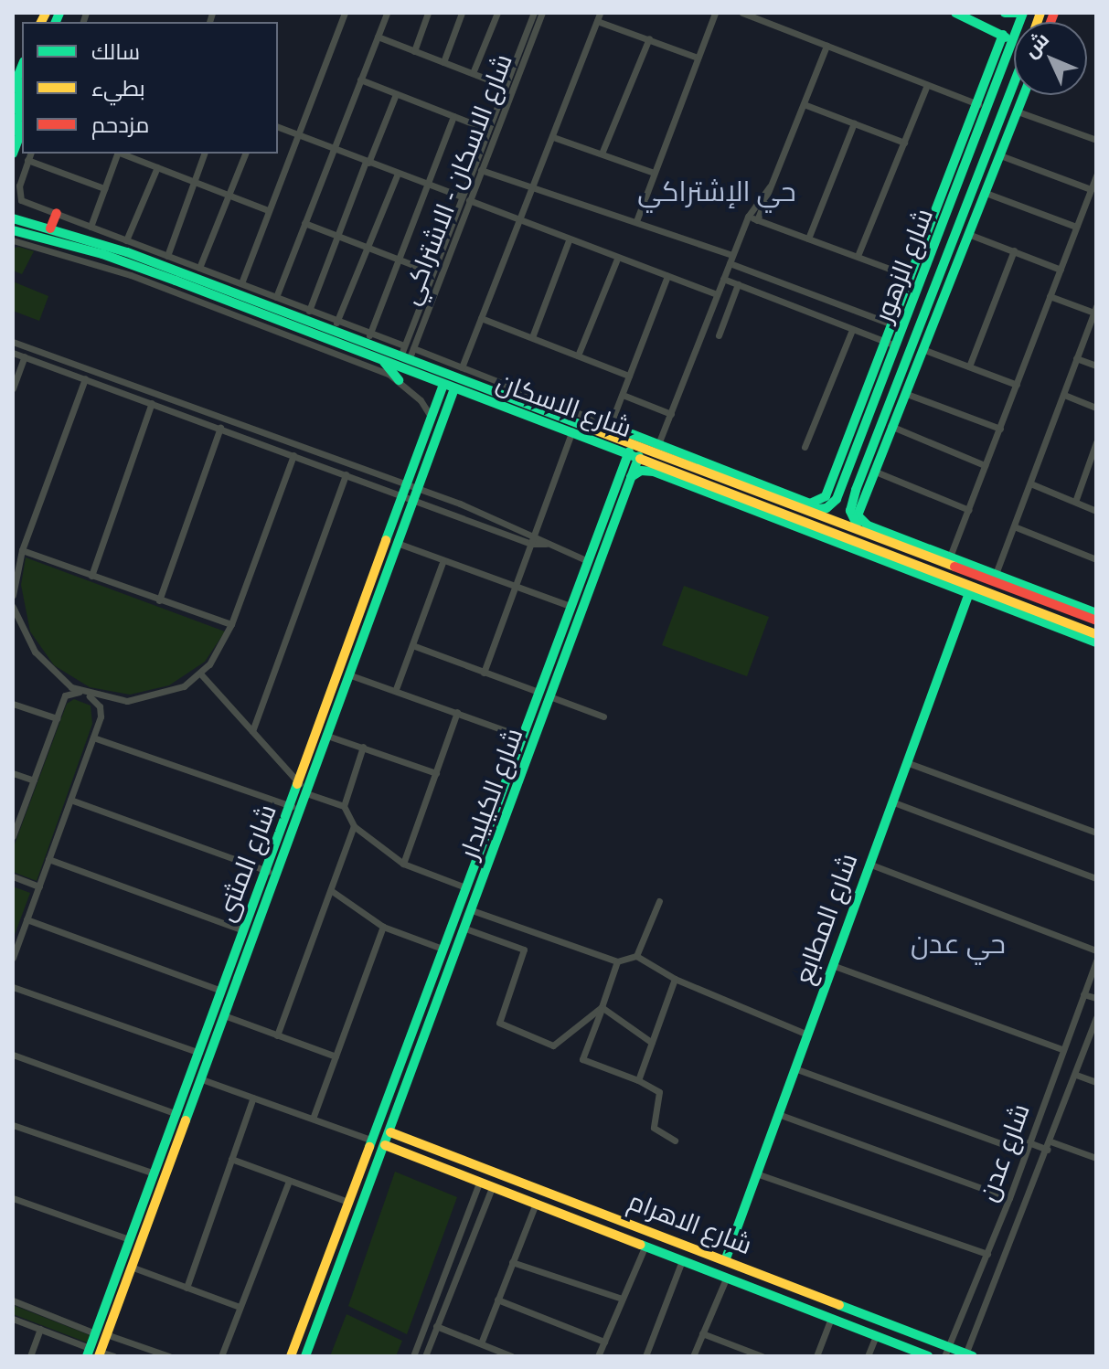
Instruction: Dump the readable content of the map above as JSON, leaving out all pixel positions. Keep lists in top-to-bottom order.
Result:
{
  "streets": {
    "main road": [
      "شارع الزهور",
      "شارع الاسكان",
      "شارع الكيليدار",
      "شارع المثنى",
      "شارع المطابع",
      "شارع الاهرام"
    ],
    "street": ["شارع الاسكان - الاشتراكي", "شارع عدن"]
  },
  "crossings": [
    ["شارع الاسكان - الاشتراكي", "شارع الاسكان"],
    ["شارع الزهور", "شارع الاسكان"],
    ["شارع الاسكان", "شارع الكيليدار"],
    ["شارع الاسكان", "شارع المثنى"],
    ["شارع الكيليدار", "شارع الاهرام"],
    ["شارع المطابع", "شارع الاهرام"],
    ["شارع عدن", "شارع الاهرام"]
  ],
  "districts": ["حي الإشتراكي", "حي عدن"],
  "legend": ["سالك", "بطيء", "مزدحم"],
  "north": "top left"
}
